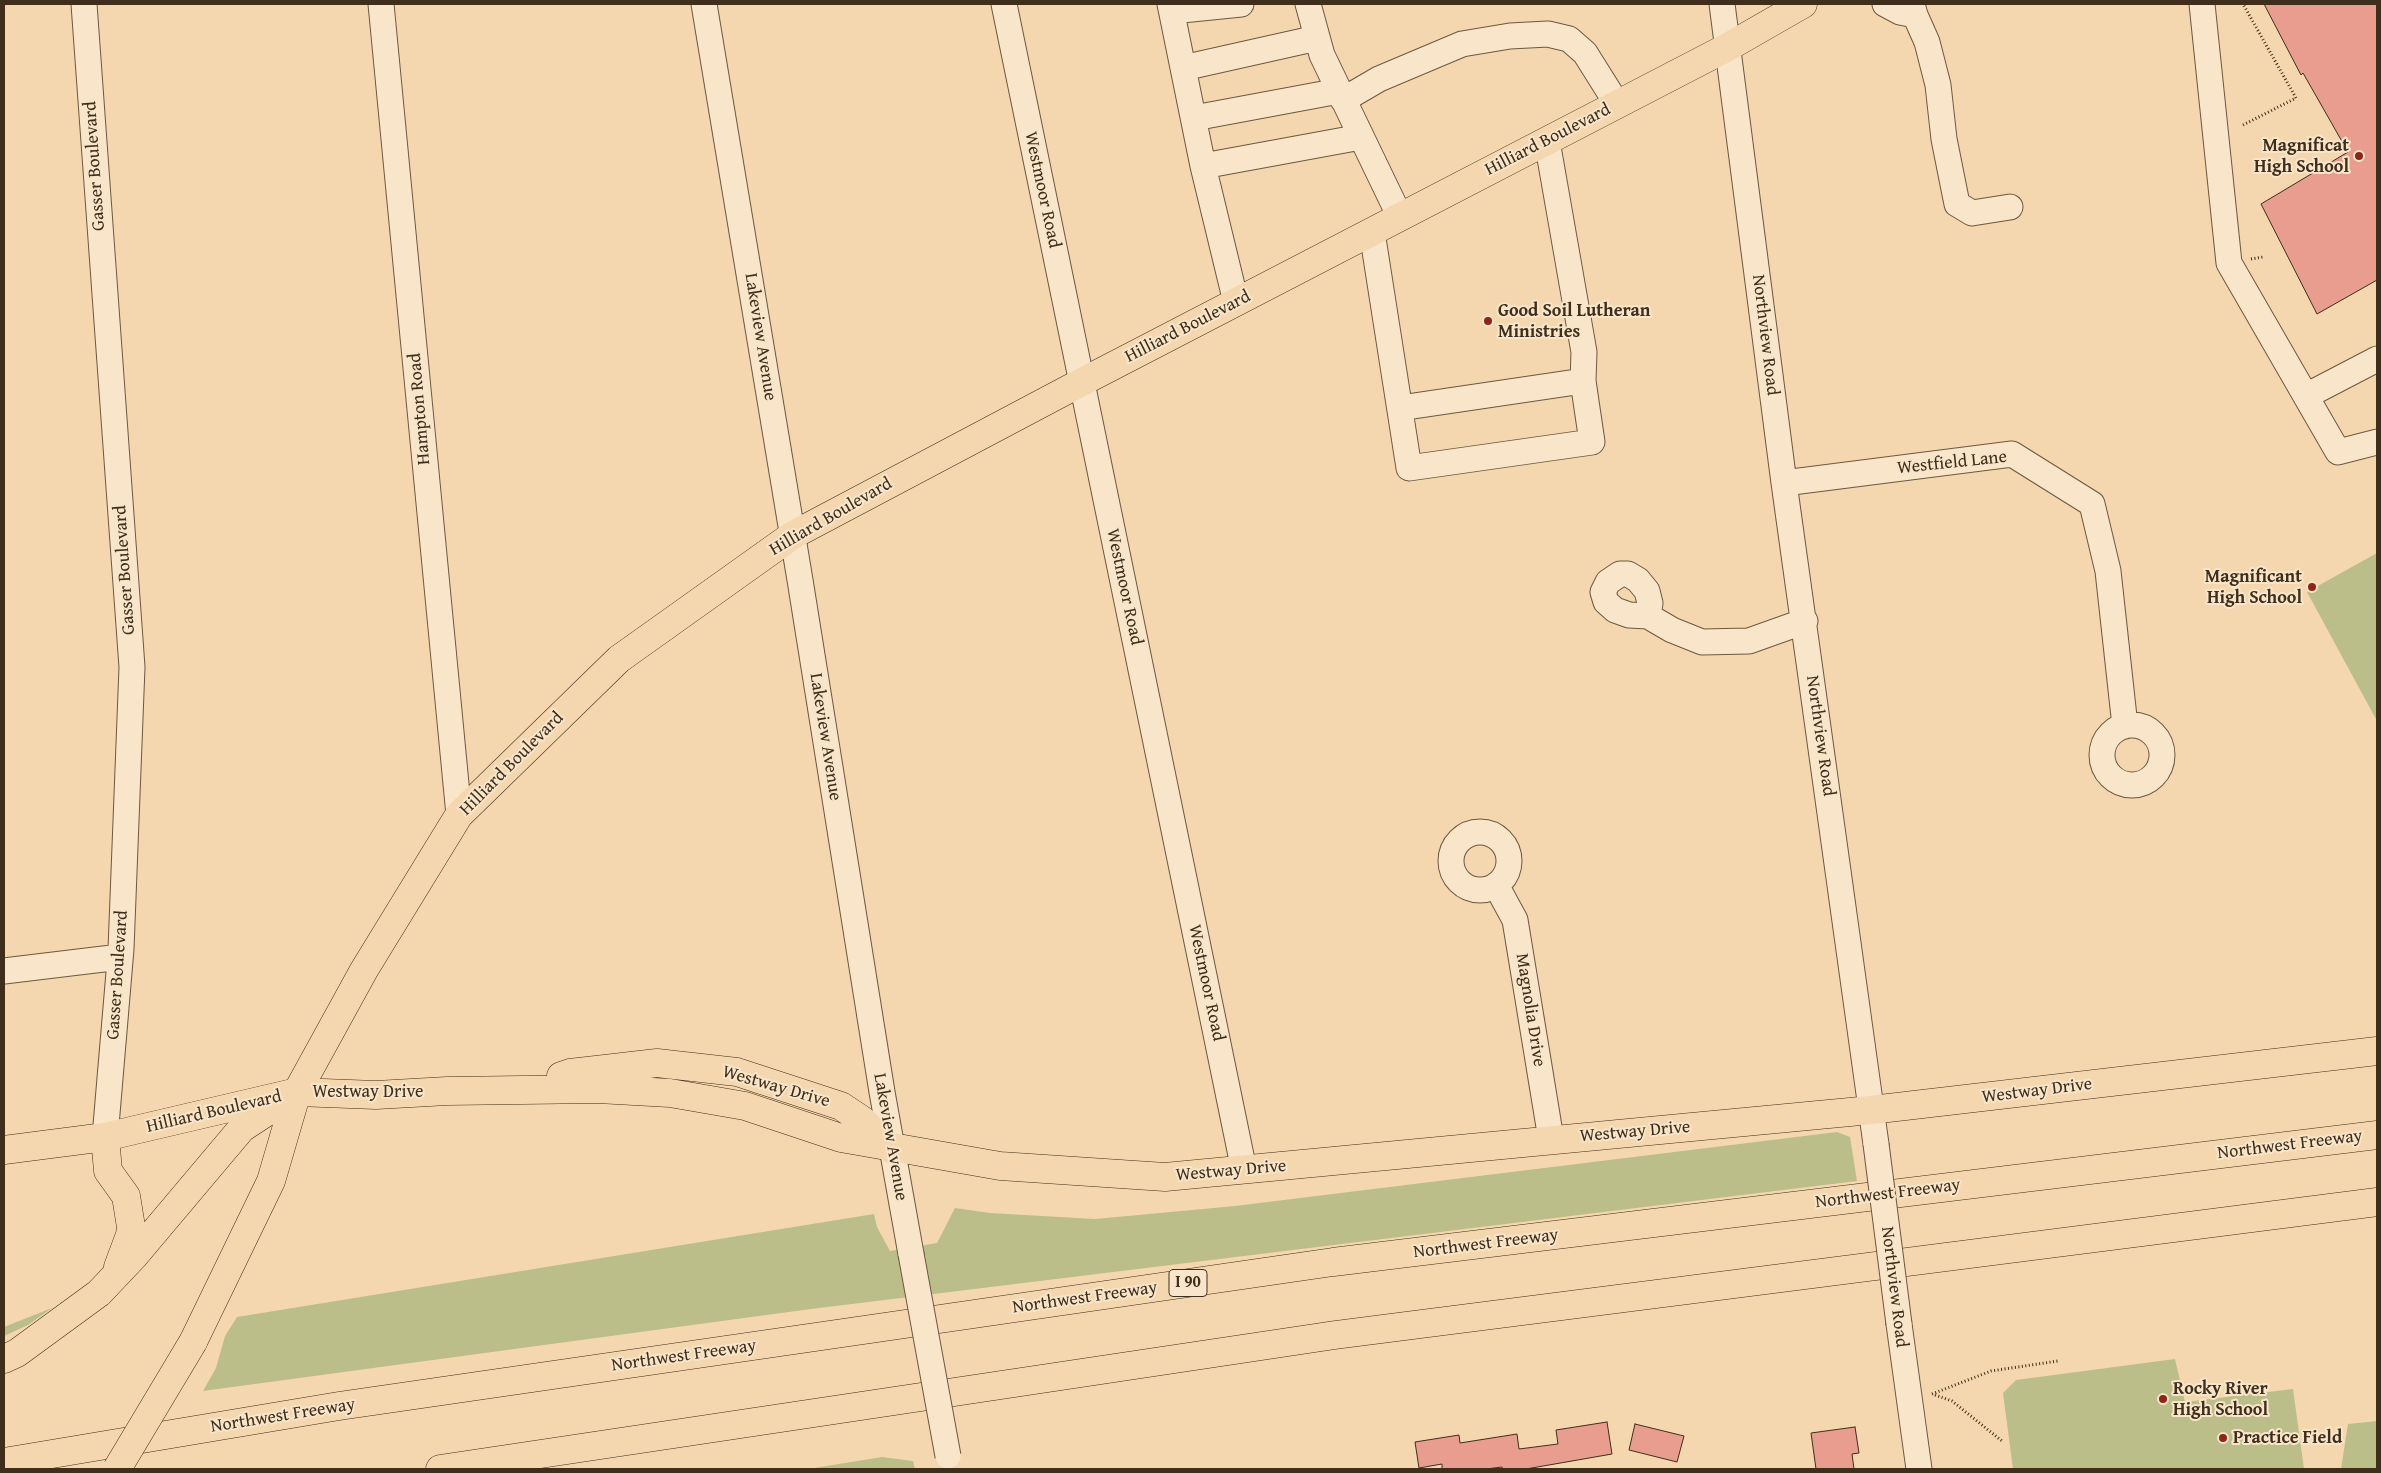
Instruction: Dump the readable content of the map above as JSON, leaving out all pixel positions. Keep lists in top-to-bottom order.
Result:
{
  "streets": {
    "main road": [
      "Hilliard Boulevard",
      "Westway Drive",
      "Northwest Freeway",
      "I 90"
    ],
    "street": [
      "Gasser Boulevard",
      "Westmoor Road",
      "Northview Road",
      "Lakeview Avenue",
      "Hampton Road",
      "Westfield Lane",
      "Magnolia Drive"
    ]
  },
  "crossings": [
    ["Hilliard Boulevard", "Gasser Boulevard"],
    ["Hilliard Boulevard", "Westmoor Road"],
    ["Hilliard Boulevard", "Northview Road"],
    ["Hilliard Boulevard", "Lakeview Avenue"],
    ["Hilliard Boulevard", "Hampton Road"],
    ["Hilliard Boulevard", "Westway Drive"],
    ["Westmoor Road", "Westway Drive"],
    ["Northview Road", "Westfield Lane"],
    ["Northview Road", "Westway Drive"],
    ["Lakeview Avenue", "Westway Drive"],
    ["Magnolia Drive", "Westway Drive"]
  ],
  "places": [
    "Magnificat High School",
    "Good Soil Lutheran Ministries",
    "Magnificant High School",
    "Rocky River High School",
    "Practice Field"
  ]
}
